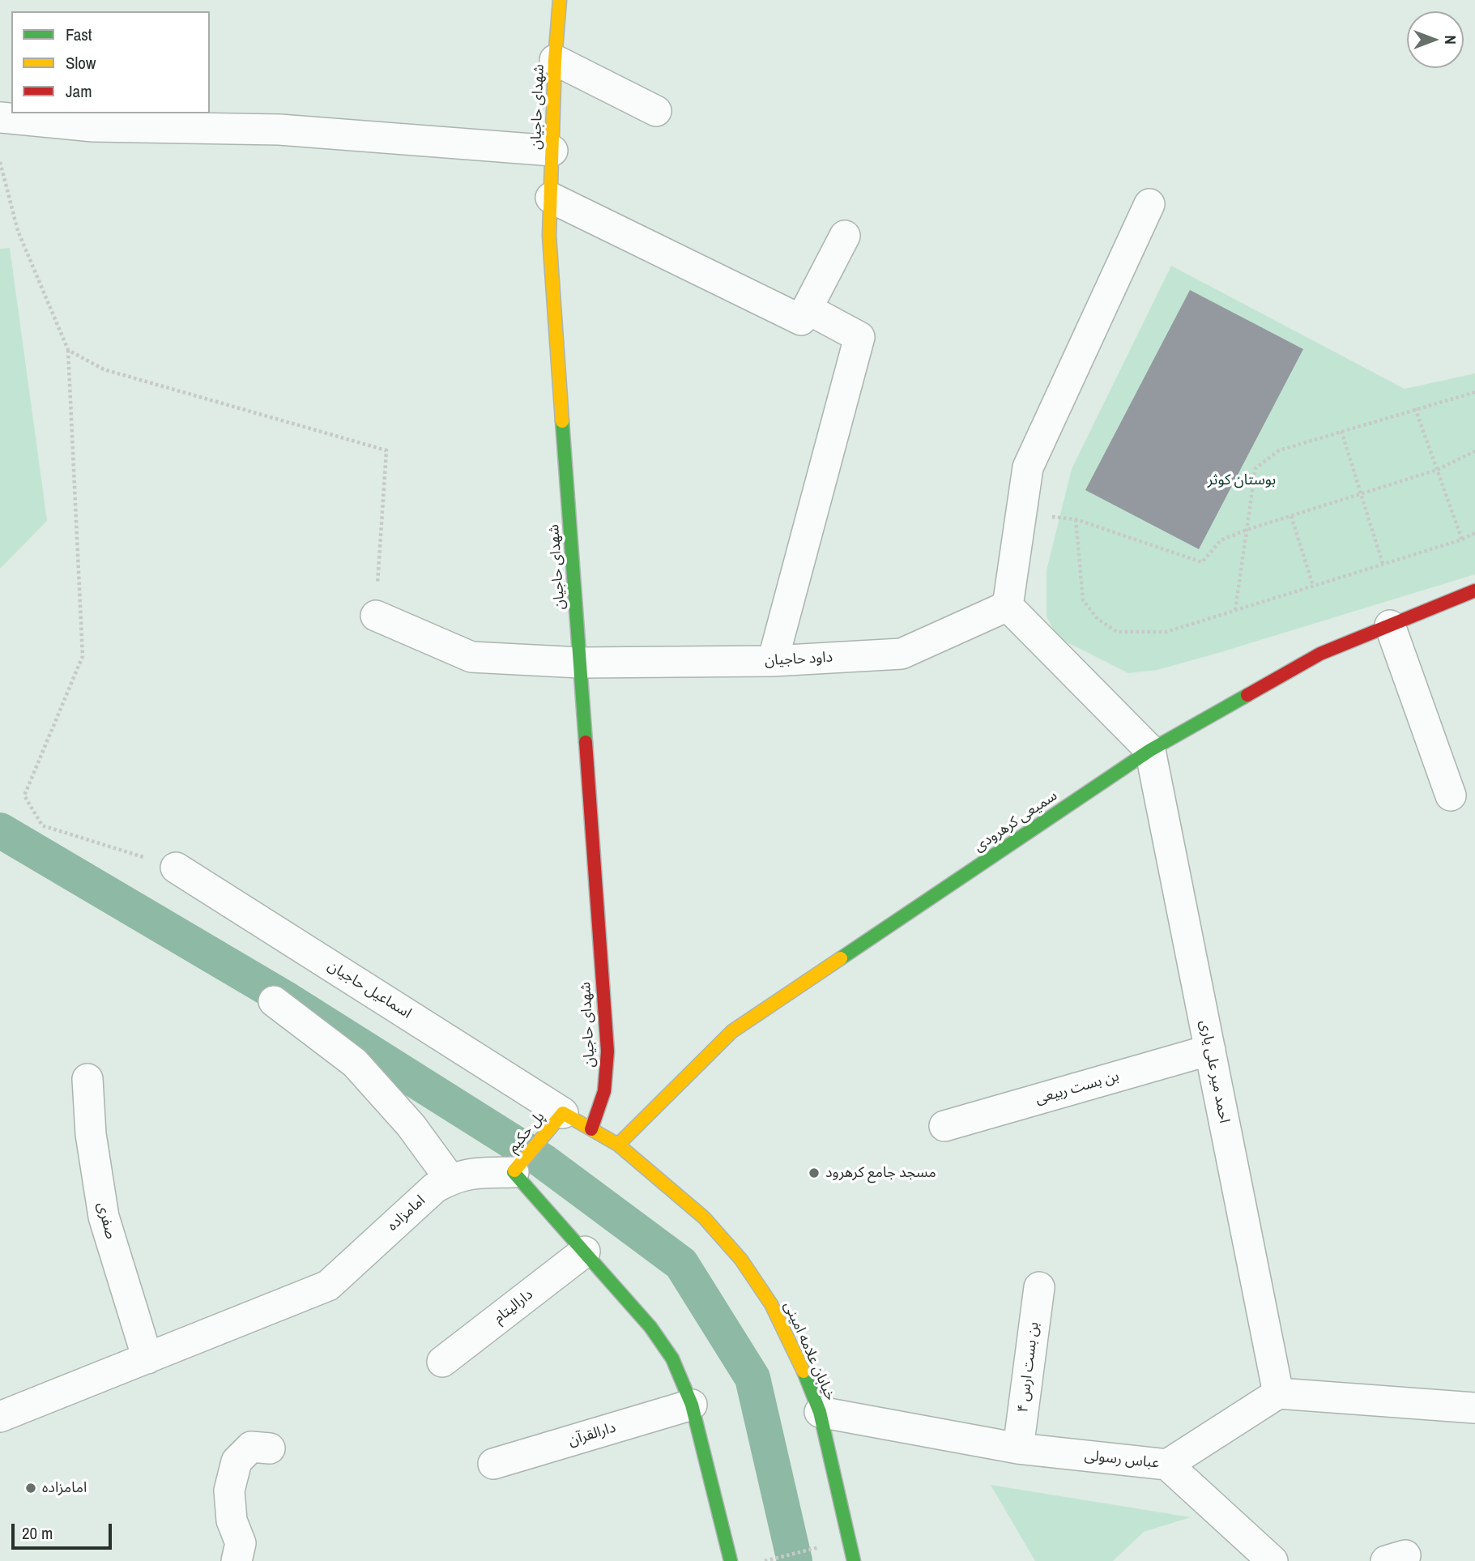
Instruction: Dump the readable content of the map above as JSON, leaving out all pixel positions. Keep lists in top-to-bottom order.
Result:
{
  "streets": {
    "street": [
      "شهدای حاجیان",
      "داود حاجیان",
      "سمیعی کرهرودی",
      "اسماعیل حاجیان",
      "احمد میر علی یاری",
      "بن بست ربیعی",
      "پل حکیم",
      "امامزاده",
      "صفری",
      "دارالیتام",
      "خیابان علامه امینی",
      "بن بست ارس ۴",
      "دارالقرآن",
      "عباس رسولی"
    ]
  },
  "crossings": [
    ["شهدای حاجیان", "داود حاجیان"],
    ["شهدای حاجیان", "خیابان علامه امینی"],
    ["سمیعی کرهرودی", "احمد میر علی یاری"],
    ["سمیعی کرهرودی", "خیابان علامه امینی"],
    ["اسماعیل حاجیان", "پل حکیم"],
    ["اسماعیل حاجیان", "خیابان علامه امینی"],
    ["احمد میر علی یاری", "بن بست ربیعی"],
    ["احمد میر علی یاری", "عباس رسولی"],
    ["پل حکیم", "امامزاده"],
    ["پل حکیم", "خیابان علامه امینی"],
    ["امامزاده", "صفری"],
    ["خیابان علامه امینی", "عباس رسولی"],
    ["بن بست ارس ۴", "عباس رسولی"]
  ],
  "parks": ["بوستان کوثر"],
  "places": ["مسجد جامع کرهرود", "امامزاده"],
  "legend": ["Fast", "Slow", "Jam"],
  "scale_bar": "20 m",
  "north": "right"
}
